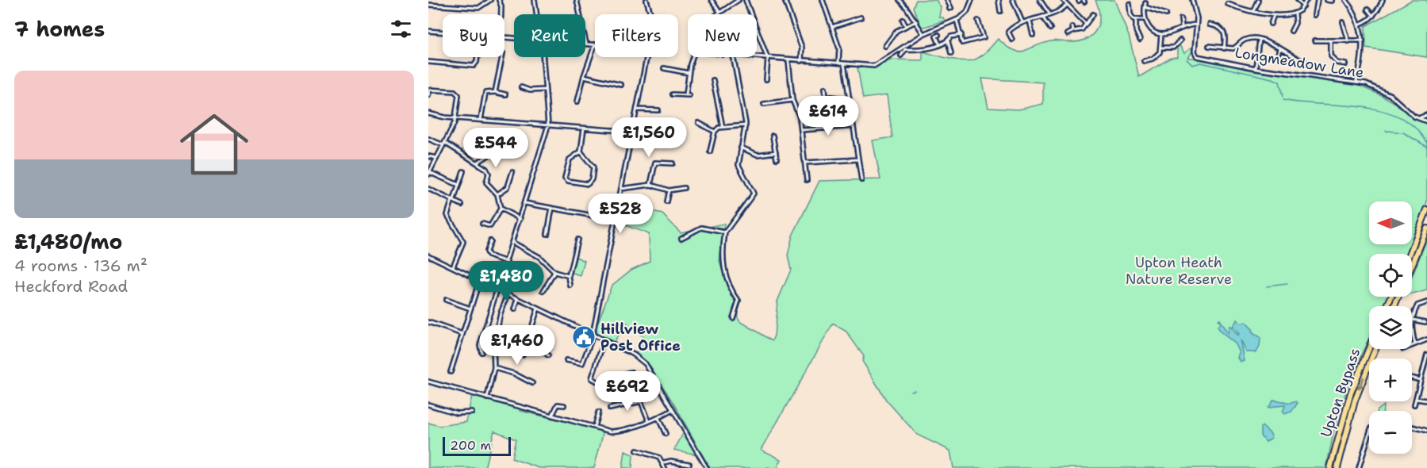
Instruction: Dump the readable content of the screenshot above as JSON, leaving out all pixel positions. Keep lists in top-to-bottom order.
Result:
{
  "streets": {
    "highway": ["Upton Bypass"],
    "street": ["Longmeadow Lane"]
  },
  "parks": ["Upton Heath Nature Reserve"],
  "places": {
    "public building": ["Hillview Post Office"]
  },
  "scale_bar": "200 m",
  "north": "left",
  "page": {
    "heading": "7 homes",
    "chip": [
      "Buy",
      "Rent",
      "Filters",
      "New"
    ],
    "list": [
      {
        "name": "£1,480/mo",
        "note": "4 rooms · 136 m² · Heckford Road"
      }
    ],
    "price": [
      "£614",
      "£1,560",
      "£544",
      "£528",
      "£1,480",
      "£1,460",
      "£692"
    ],
    "map_buttons": ["+", "−"],
    "scale": "200 m"
  }
}
